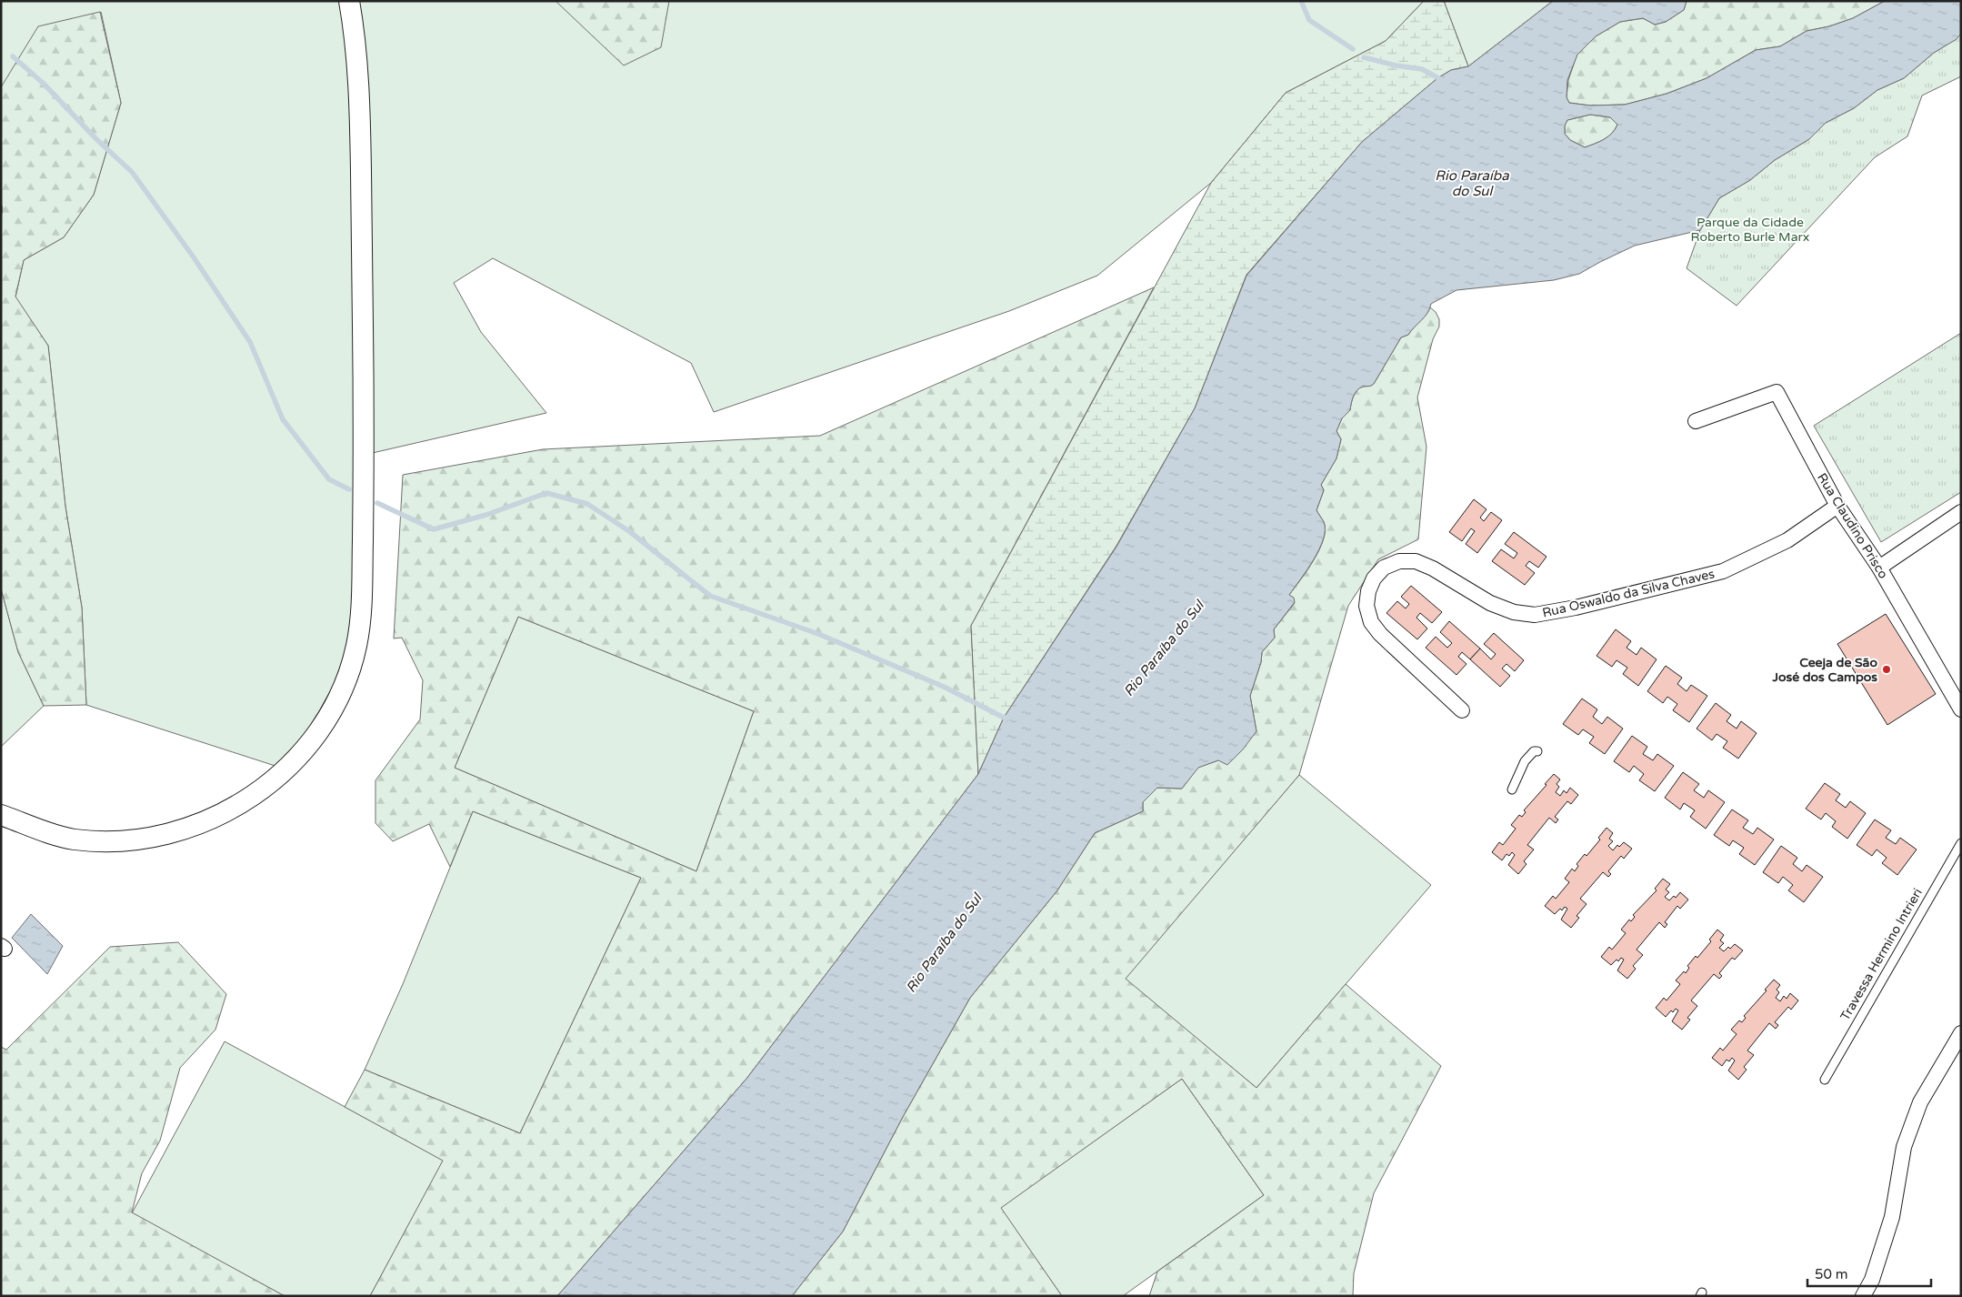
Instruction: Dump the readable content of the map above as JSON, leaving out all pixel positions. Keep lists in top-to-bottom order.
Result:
{
  "streets": {
    "street": ["Rua Claudino Prisco", "Rua Oswaldo da Silva Chaves"],
    "lane": ["Travessa Hermino Intrieri"]
  },
  "crossings": [
    ["Rua Claudino Prisco", "Rua Oswaldo da Silva Chaves"]
  ],
  "water": ["Rio Paraíba do Sul"],
  "parks": ["Parque da Cidade Roberto Burle Marx"],
  "places": ["Ceeja de São José dos Campos"],
  "scale_bar": "50 m"
}
